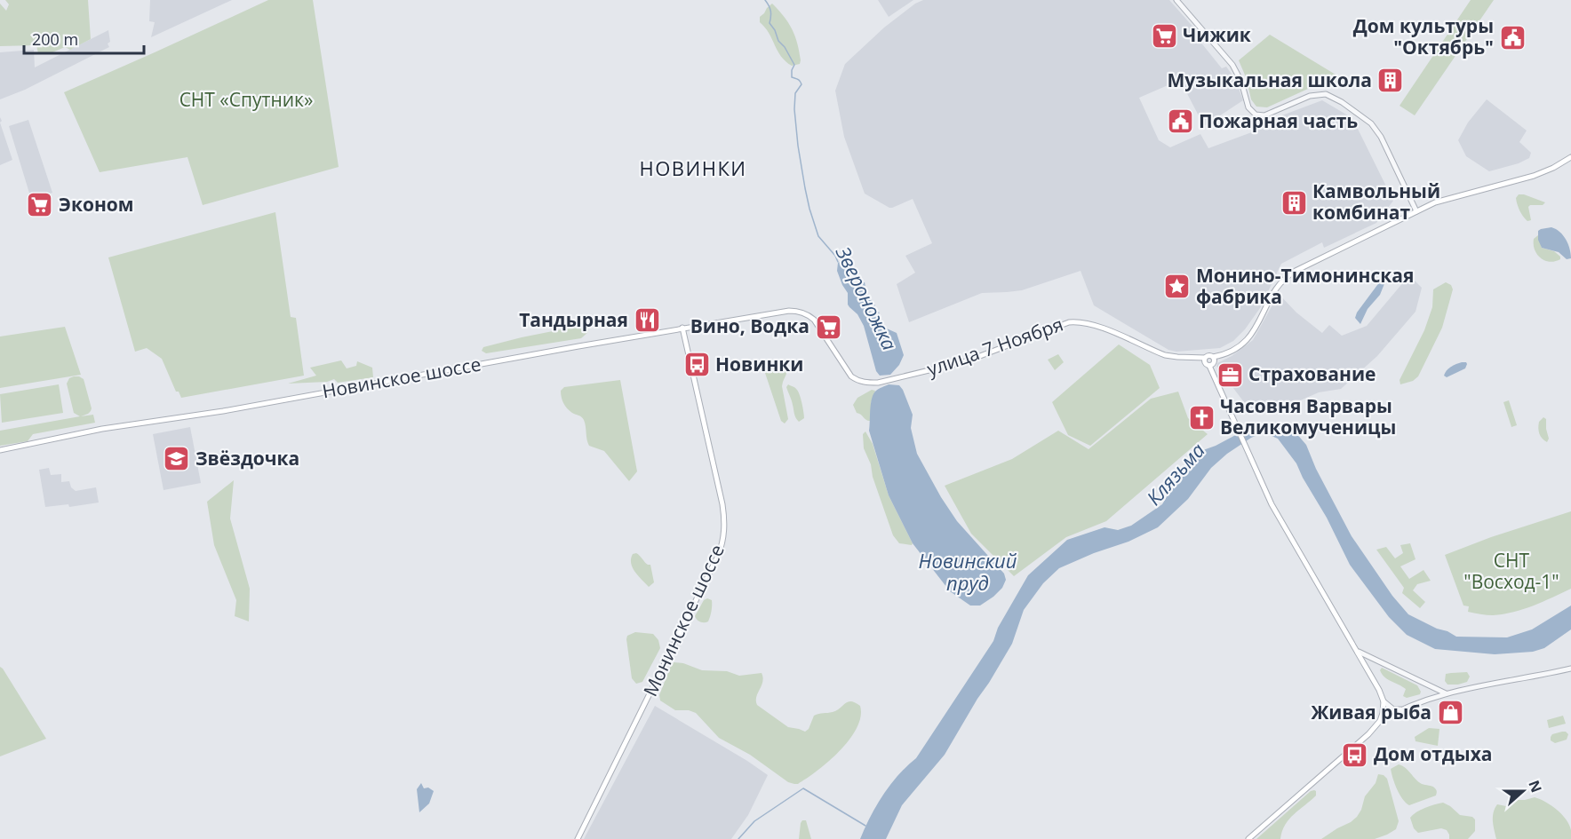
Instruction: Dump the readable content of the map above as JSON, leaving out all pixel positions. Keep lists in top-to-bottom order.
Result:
{
  "streets": {
    "main road": ["улица 7 Ноября", "Новинское шоссе", "Монинское шоссе"]
  },
  "crossings": [
    ["улица 7 Ноября", "Новинское шоссе"],
    ["Новинское шоссе", "Монинское шоссе"]
  ],
  "districts": ["НОВИНКИ"],
  "water": ["Звероножка", "Клязьма", "Новинский пруд"],
  "parks": ["СНТ «Спутник»", "СНТ \"Восход-1\""],
  "places": {
    "supermarket": ["Чижик", "Эконом", "Вино, Водка"],
    "public building": ["Дом культуры \"Октябрь\"", "Пожарная часть"],
    "building": ["Музыкальная школа", "Камвольный комбинат"],
    "place": ["Монино-Тимонинская фабрика"],
    "restaurant": ["Тандырная"],
    "bus stop": ["Новинки", "Дом отдыха"],
    "office": ["Страхование"],
    "church": ["Часовня Варвары Великомученицы"],
    "school or university": ["Звёздочка"],
    "shop": ["Живая рыба"]
  },
  "scale_bar": "200 m",
  "north": "right"
}
